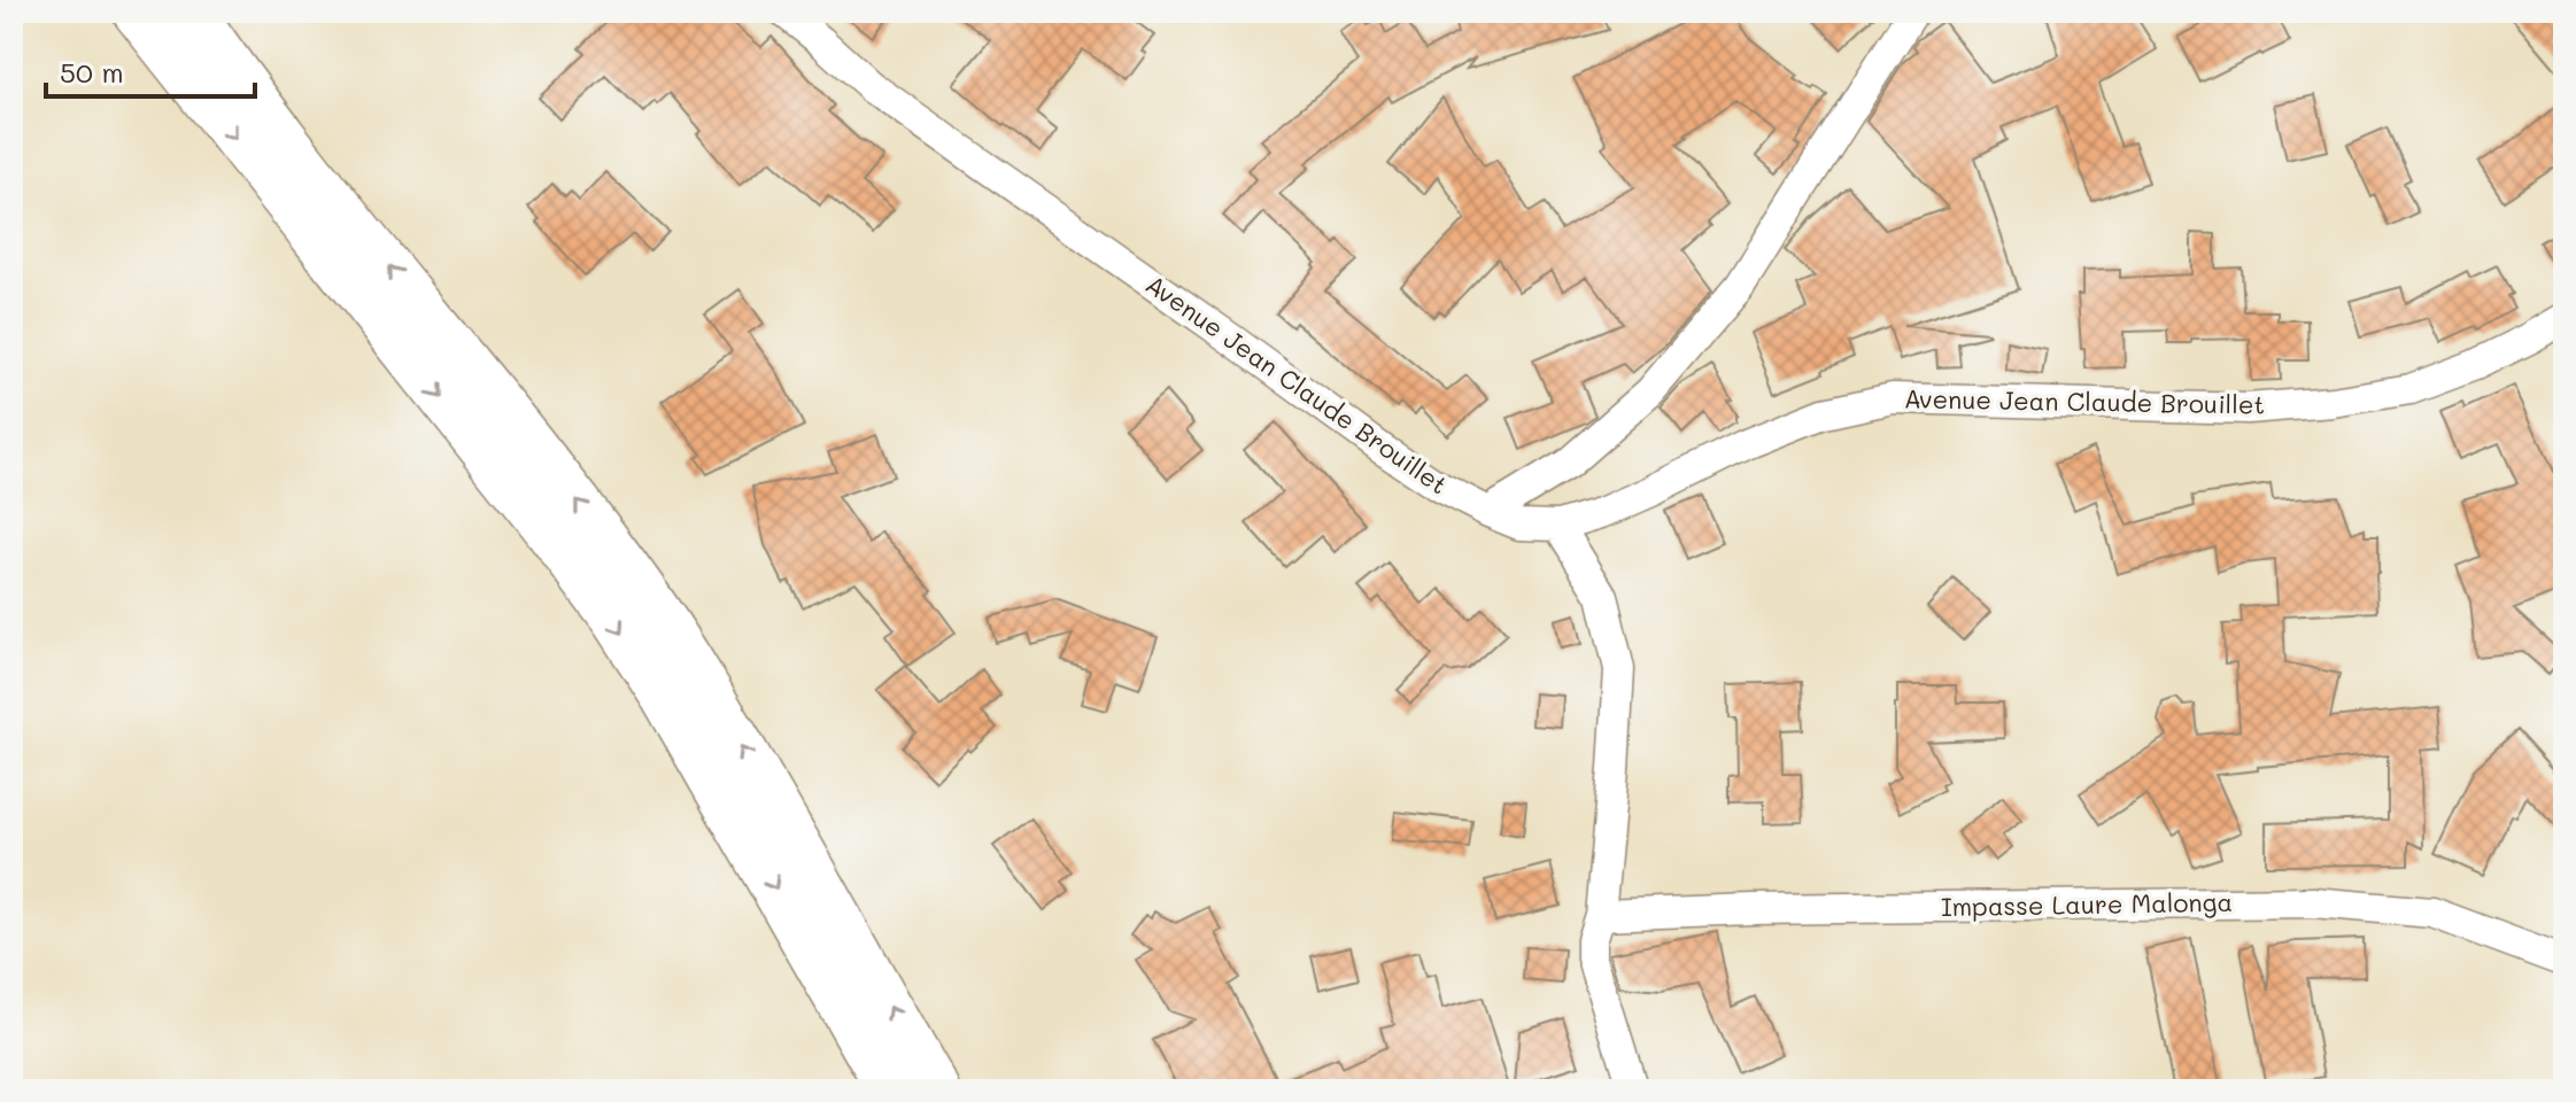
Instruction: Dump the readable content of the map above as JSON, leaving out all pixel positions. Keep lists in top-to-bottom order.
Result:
{
  "streets": {
    "street": ["Avenue Jean Claude Brouillet", "Impasse Laure Malonga"]
  },
  "scale_bar": "50 m"
}
